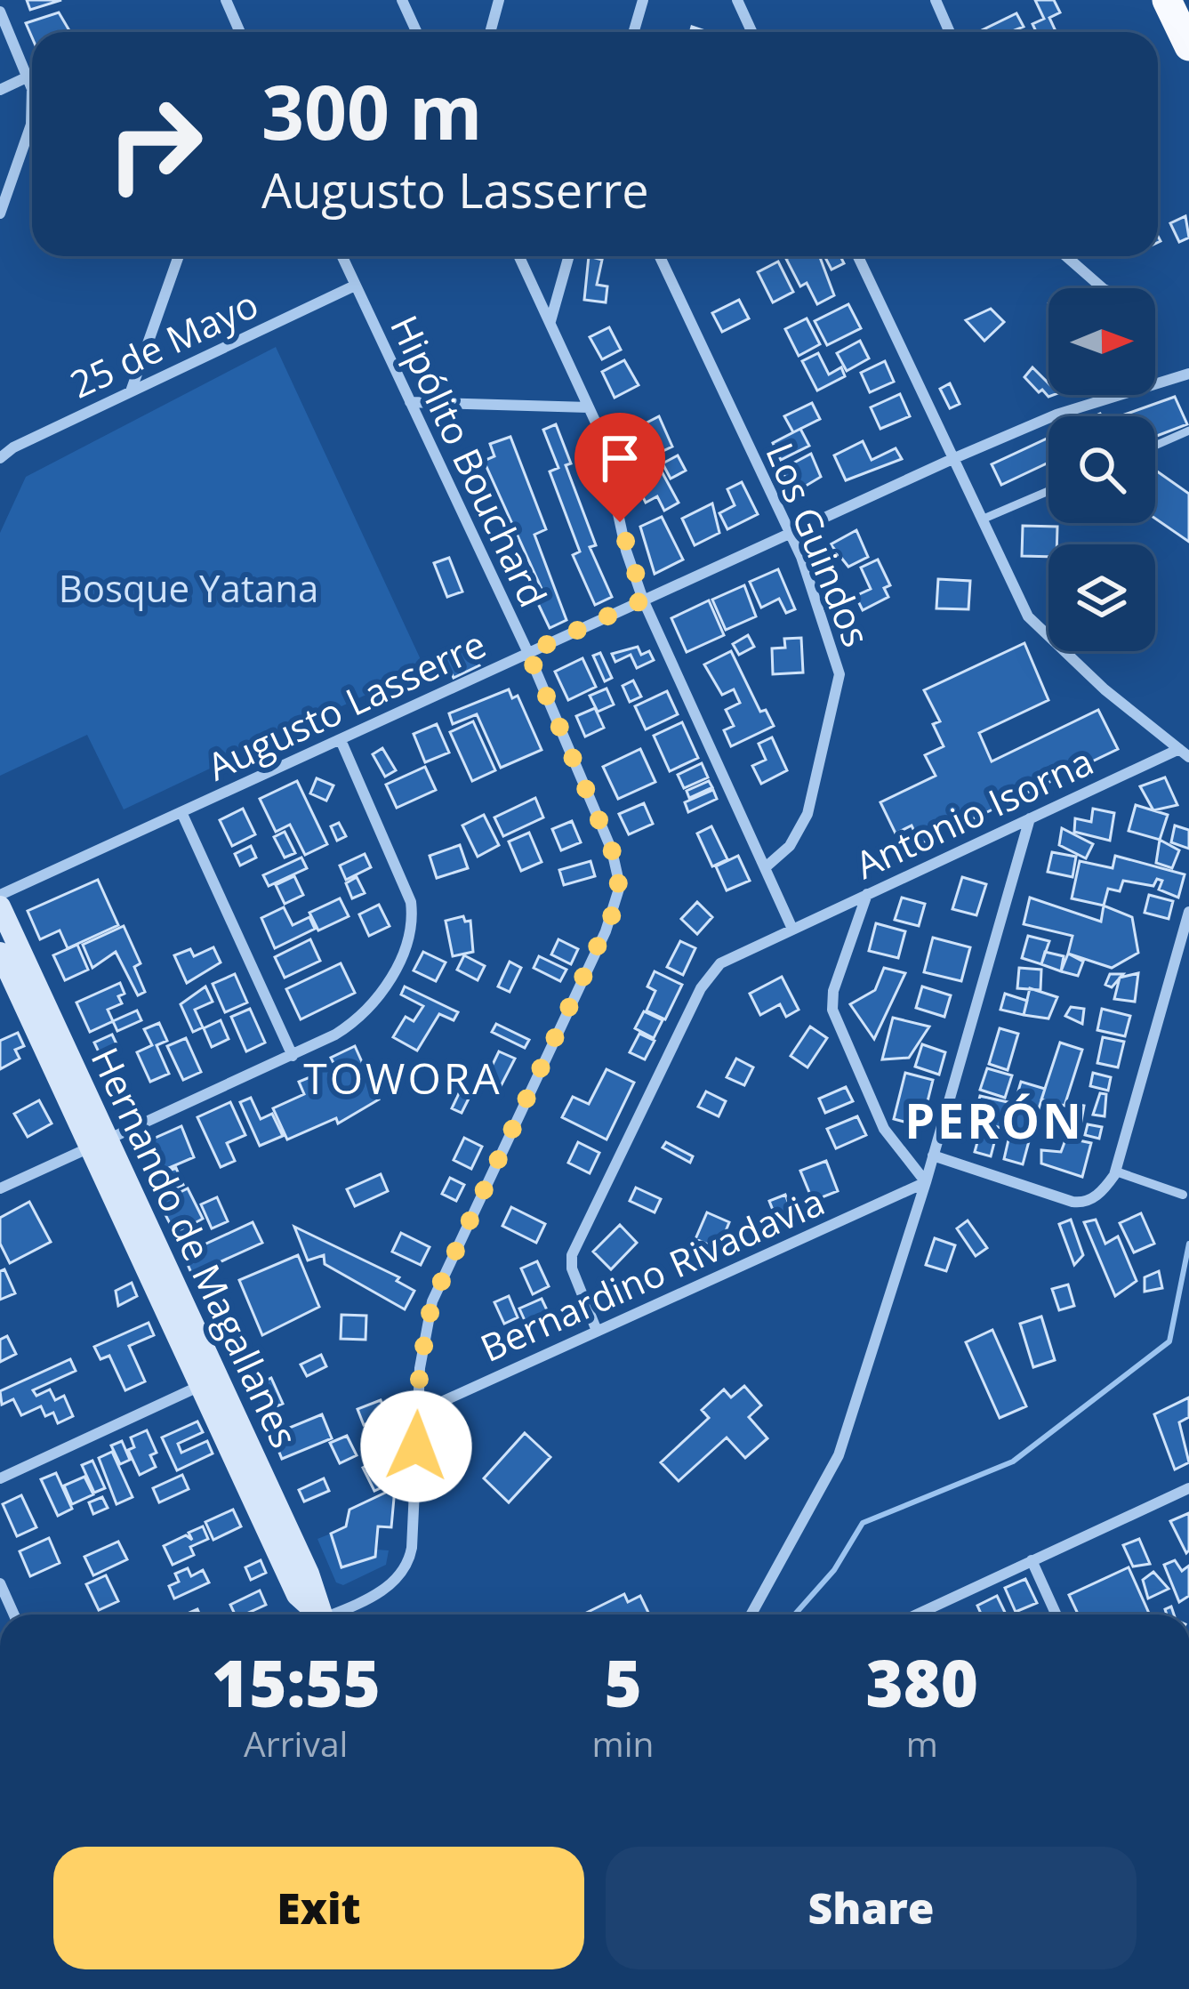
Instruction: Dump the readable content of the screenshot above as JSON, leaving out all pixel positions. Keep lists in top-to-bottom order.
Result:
{
  "streets": {
    "main road": ["Hernando de Magallanes"],
    "street": [
      "25 de Mayo",
      "Hipólito Bouchard",
      "Los Guindos",
      "Augusto Lasserre",
      "Antonio Isorna",
      "Bernardino Rivadavia"
    ]
  },
  "crossings": [
    ["25 de Mayo", "Hipólito Bouchard"],
    ["Hipólito Bouchard", "Augusto Lasserre"],
    ["Hipólito Bouchard", "Bernardino Rivadavia"],
    ["Los Guindos", "Augusto Lasserre"],
    ["Antonio Isorna", "Bernardino Rivadavia"]
  ],
  "districts": ["TOWORA", "PERÓN"],
  "parks": ["Bosque Yatana"],
  "north": "right",
  "page": {
    "turn": ["300 m", "Augusto Lasserre"],
    "eta": [
      "15:55",
      "Arrival",
      "5",
      "min",
      "380",
      "m"
    ],
    "buttons": ["Exit", "Share"]
  }
}
